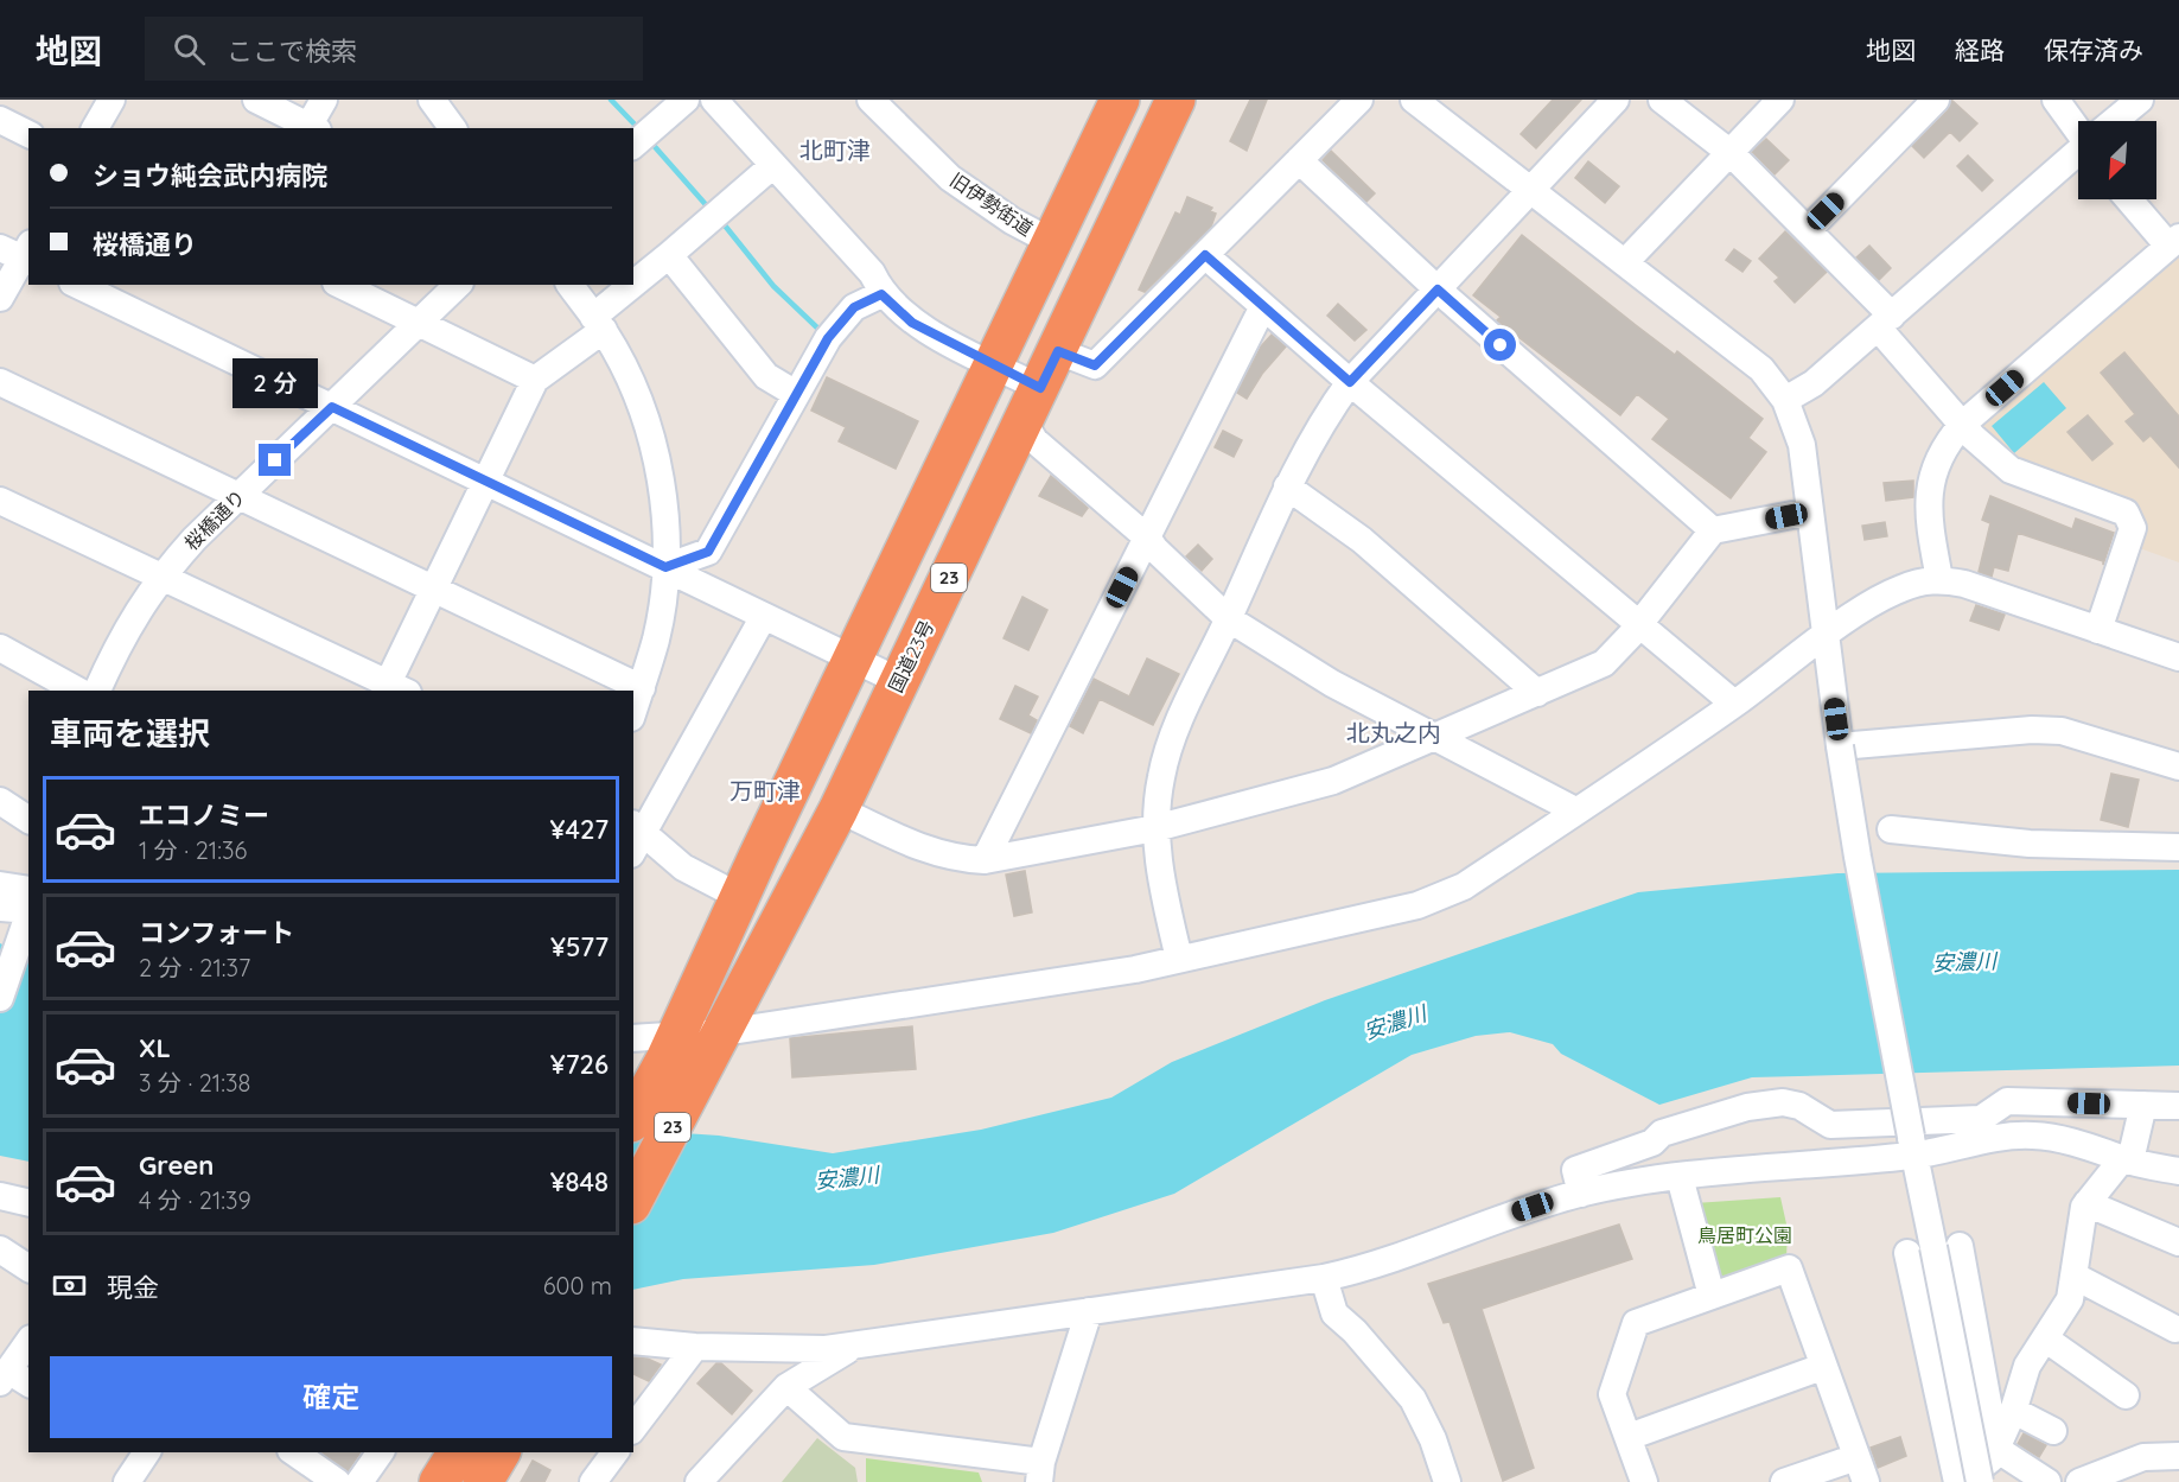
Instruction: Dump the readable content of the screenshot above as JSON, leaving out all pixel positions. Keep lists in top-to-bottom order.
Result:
{
  "streets": {
    "highway": ["23", "国道23号"],
    "street": ["旧伊勢街道", "桜橋通り"]
  },
  "crossings": [
    ["旧伊勢街道", "23"]
  ],
  "districts": ["北町津", "北丸之内", "万町津"],
  "water": ["安濃川"],
  "parks": ["鳥居町公園"],
  "north": "bottom left",
  "page": {
    "header": "地図",
    "search": "ここで検索",
    "nav": ["地図", "経路", "保存済み"],
    "banner": ["ショウ純会武内病院", "桜橋通り"],
    "bubble": "2 分",
    "heading": "車両を選択",
    "list": [
      {
        "name": "エコノミー",
        "note": "1 分 · 21:36",
        "value": "¥427"
      },
      {
        "name": "コンフォート",
        "note": "2 分 · 21:37",
        "value": "¥577"
      },
      {
        "name": "XL",
        "note": "3 分 · 21:38",
        "value": "¥726"
      },
      {
        "name": "Green",
        "note": "4 分 · 21:39",
        "value": "¥848"
      }
    ],
    "pay": ["現金", "600 m"],
    "buttons": "確定"
  }
}
